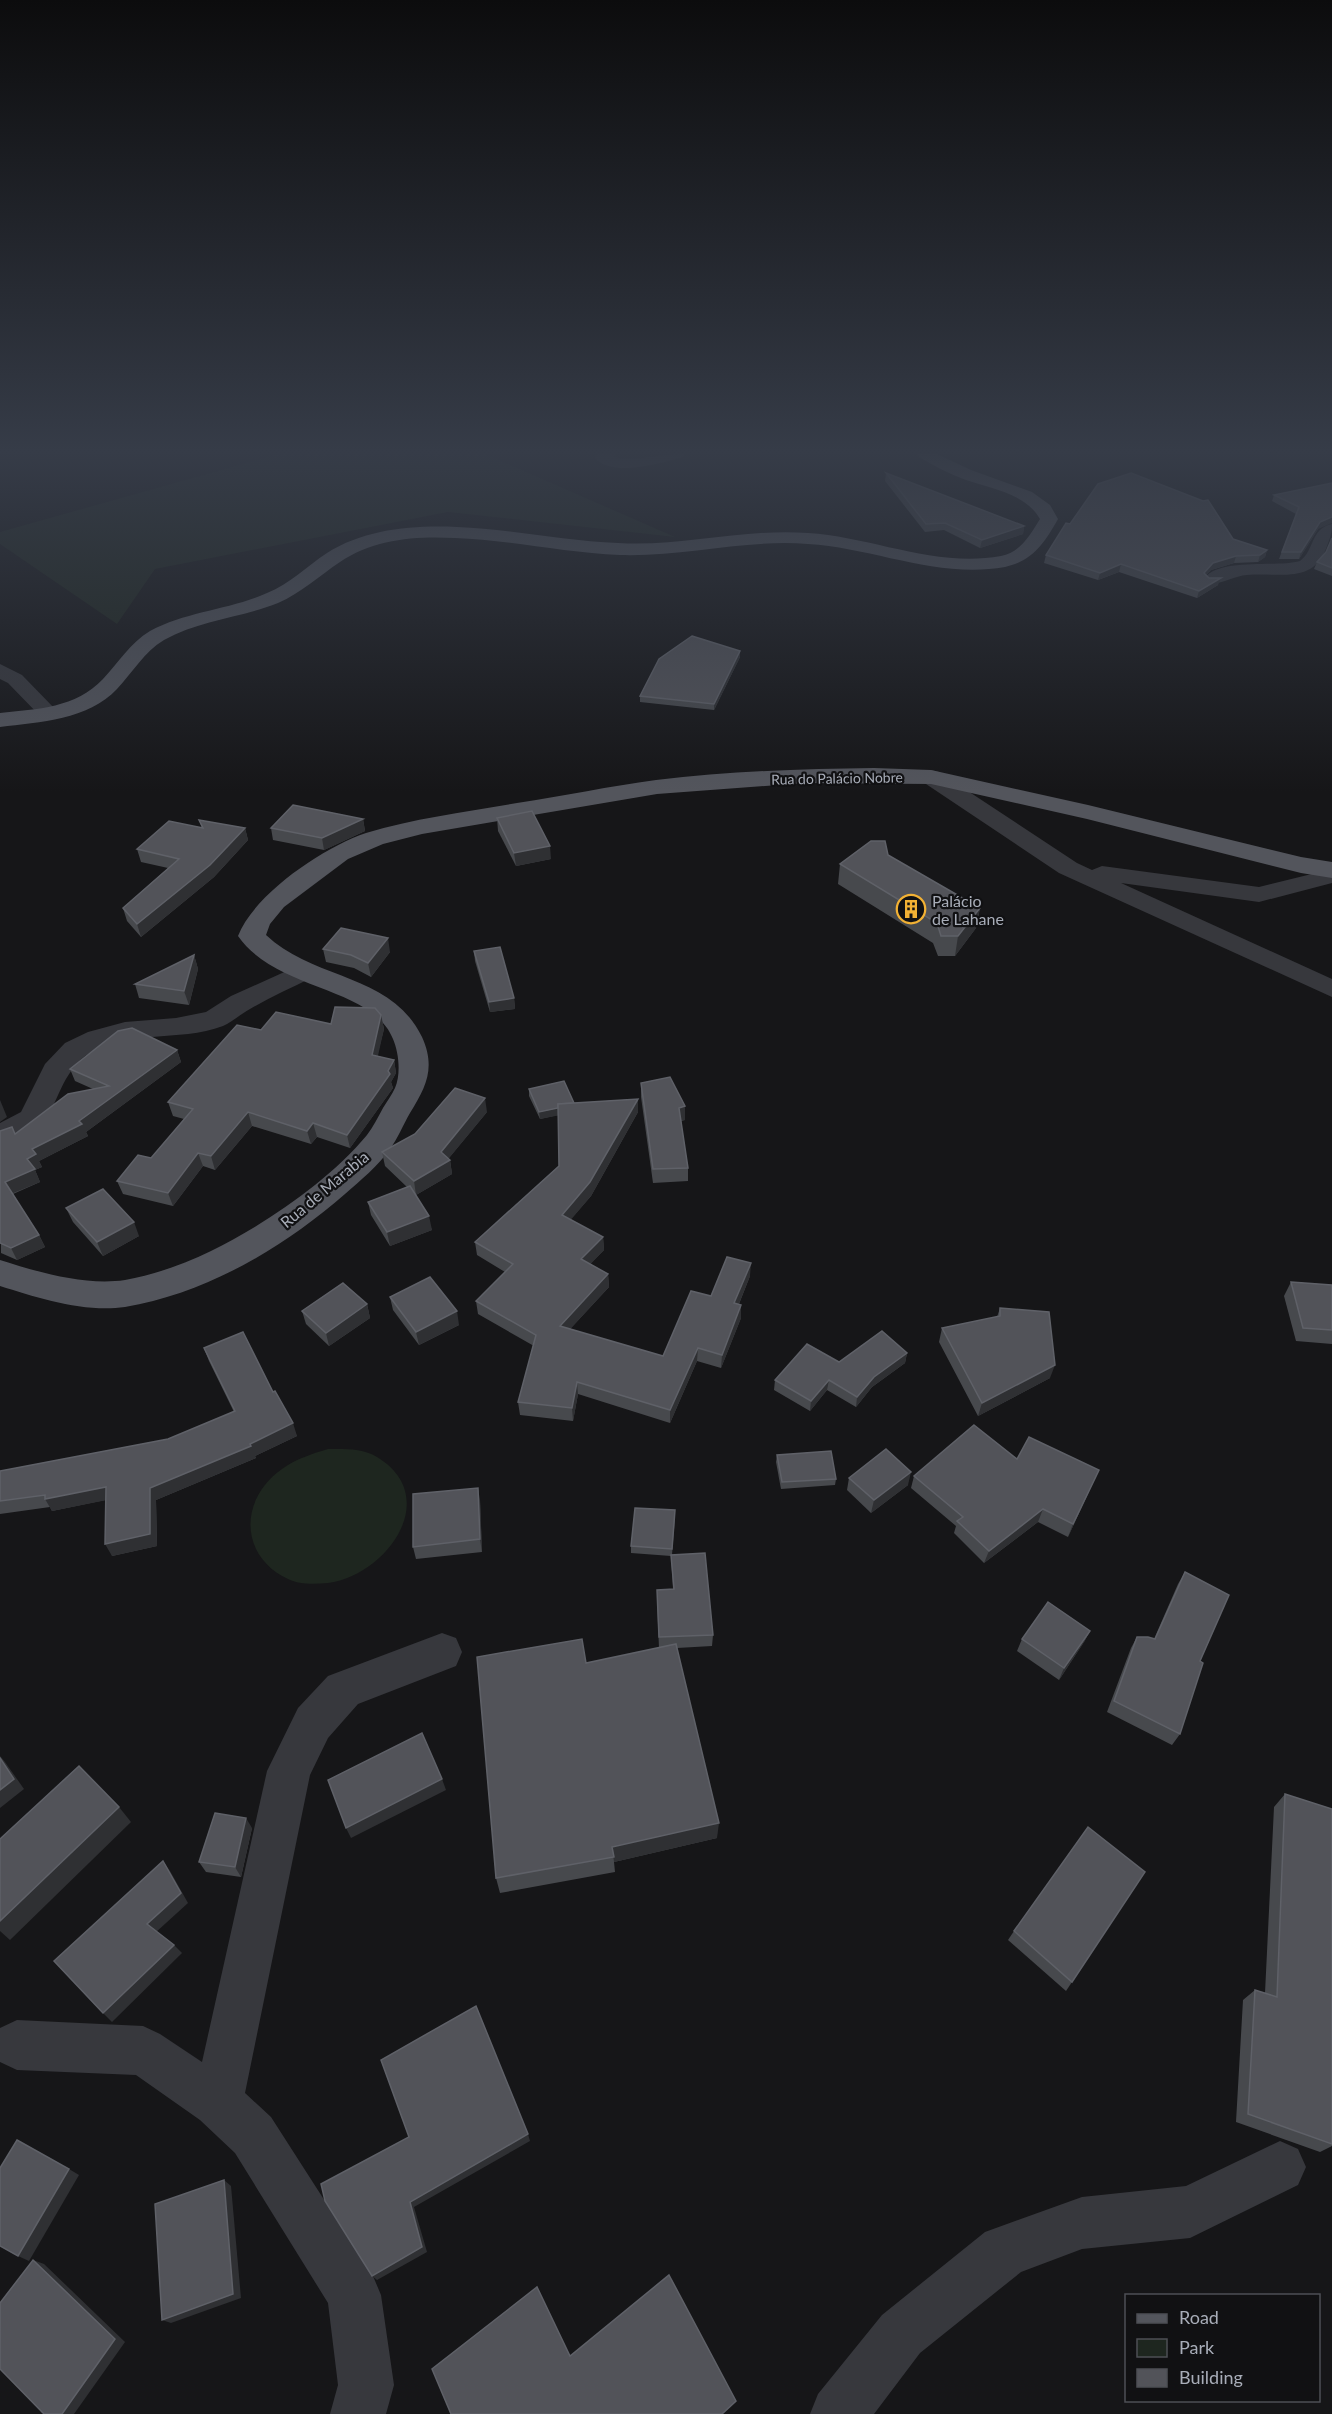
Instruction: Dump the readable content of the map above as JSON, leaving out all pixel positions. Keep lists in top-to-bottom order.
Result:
{
  "streets": {
    "main road": ["Rua do Palácio Nobre", "Rua de Marabia"]
  },
  "crossings": [
    ["Rua do Palácio Nobre", "Rua de Marabia"]
  ],
  "places": {
    "building": ["Palácio de Lahane"]
  },
  "legend": ["Road", "Park", "Building"]
}
